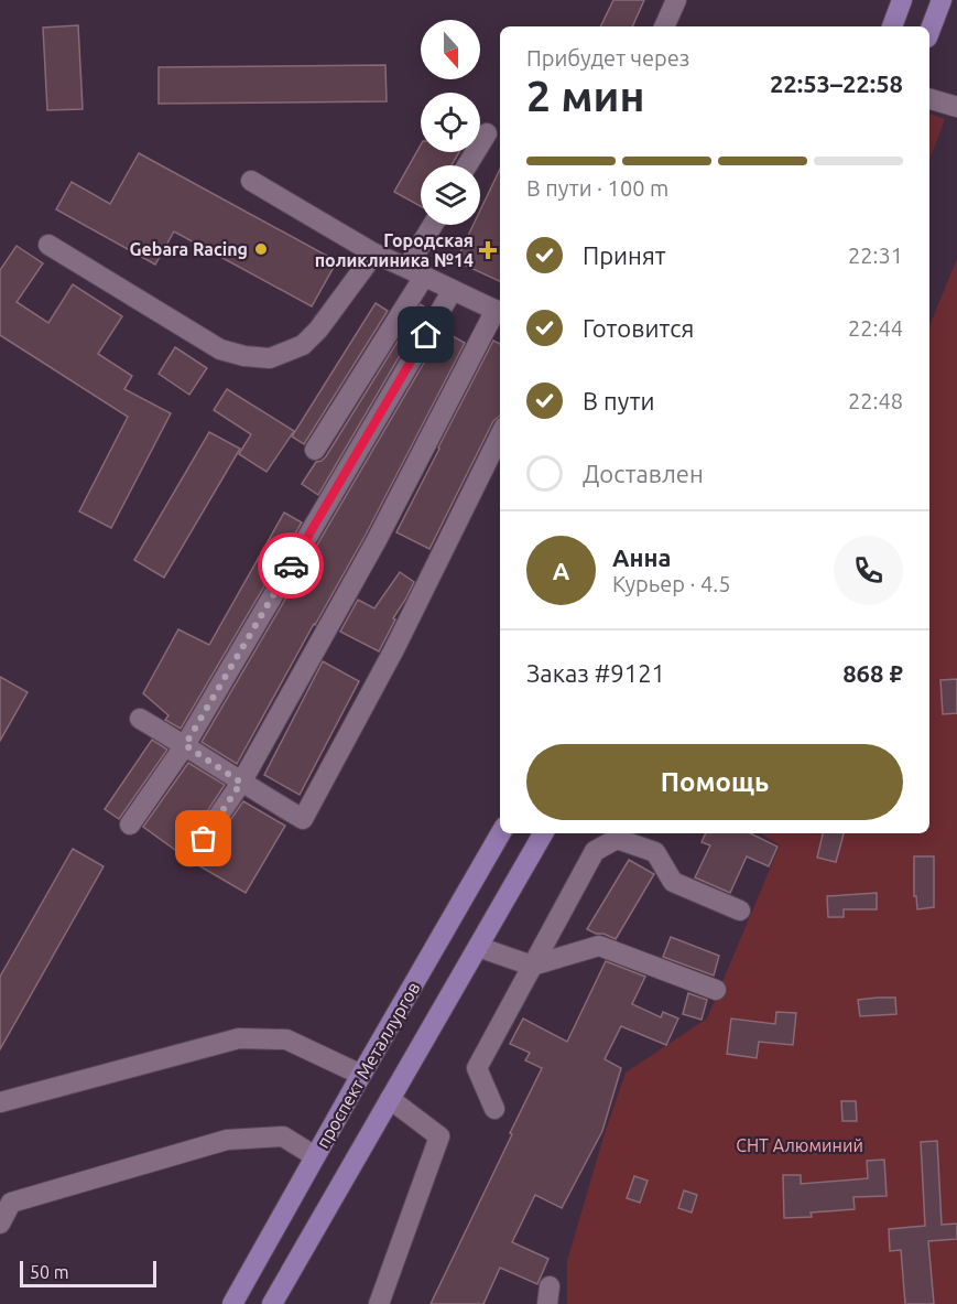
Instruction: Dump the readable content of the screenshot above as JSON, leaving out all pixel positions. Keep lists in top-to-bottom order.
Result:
{
  "streets": {
    "main road": ["проспект Металлургов"]
  },
  "parks": ["СНТ Алюминий"],
  "places": {
    "other": ["Gebara Racing"],
    "health": ["Городская поликлиника №14"]
  },
  "scale_bar": "50 m",
  "north": "bottom",
  "page": {
    "heading": ["2 мин", "Прибудет через", "22:53–22:58"],
    "panel": [
      "Анна",
      "Курьер · 4.5",
      "Заказ #9121",
      "868 ₽"
    ],
    "bar": "В пути · 100 m",
    "list": [
      ["Принят", "22:31"],
      ["Готовится", "22:44"],
      ["В пути", "22:48"],
      "Доставлен"
    ],
    "round": "А",
    "buttons": "Помощь",
    "scale": "50 m"
  }
}
